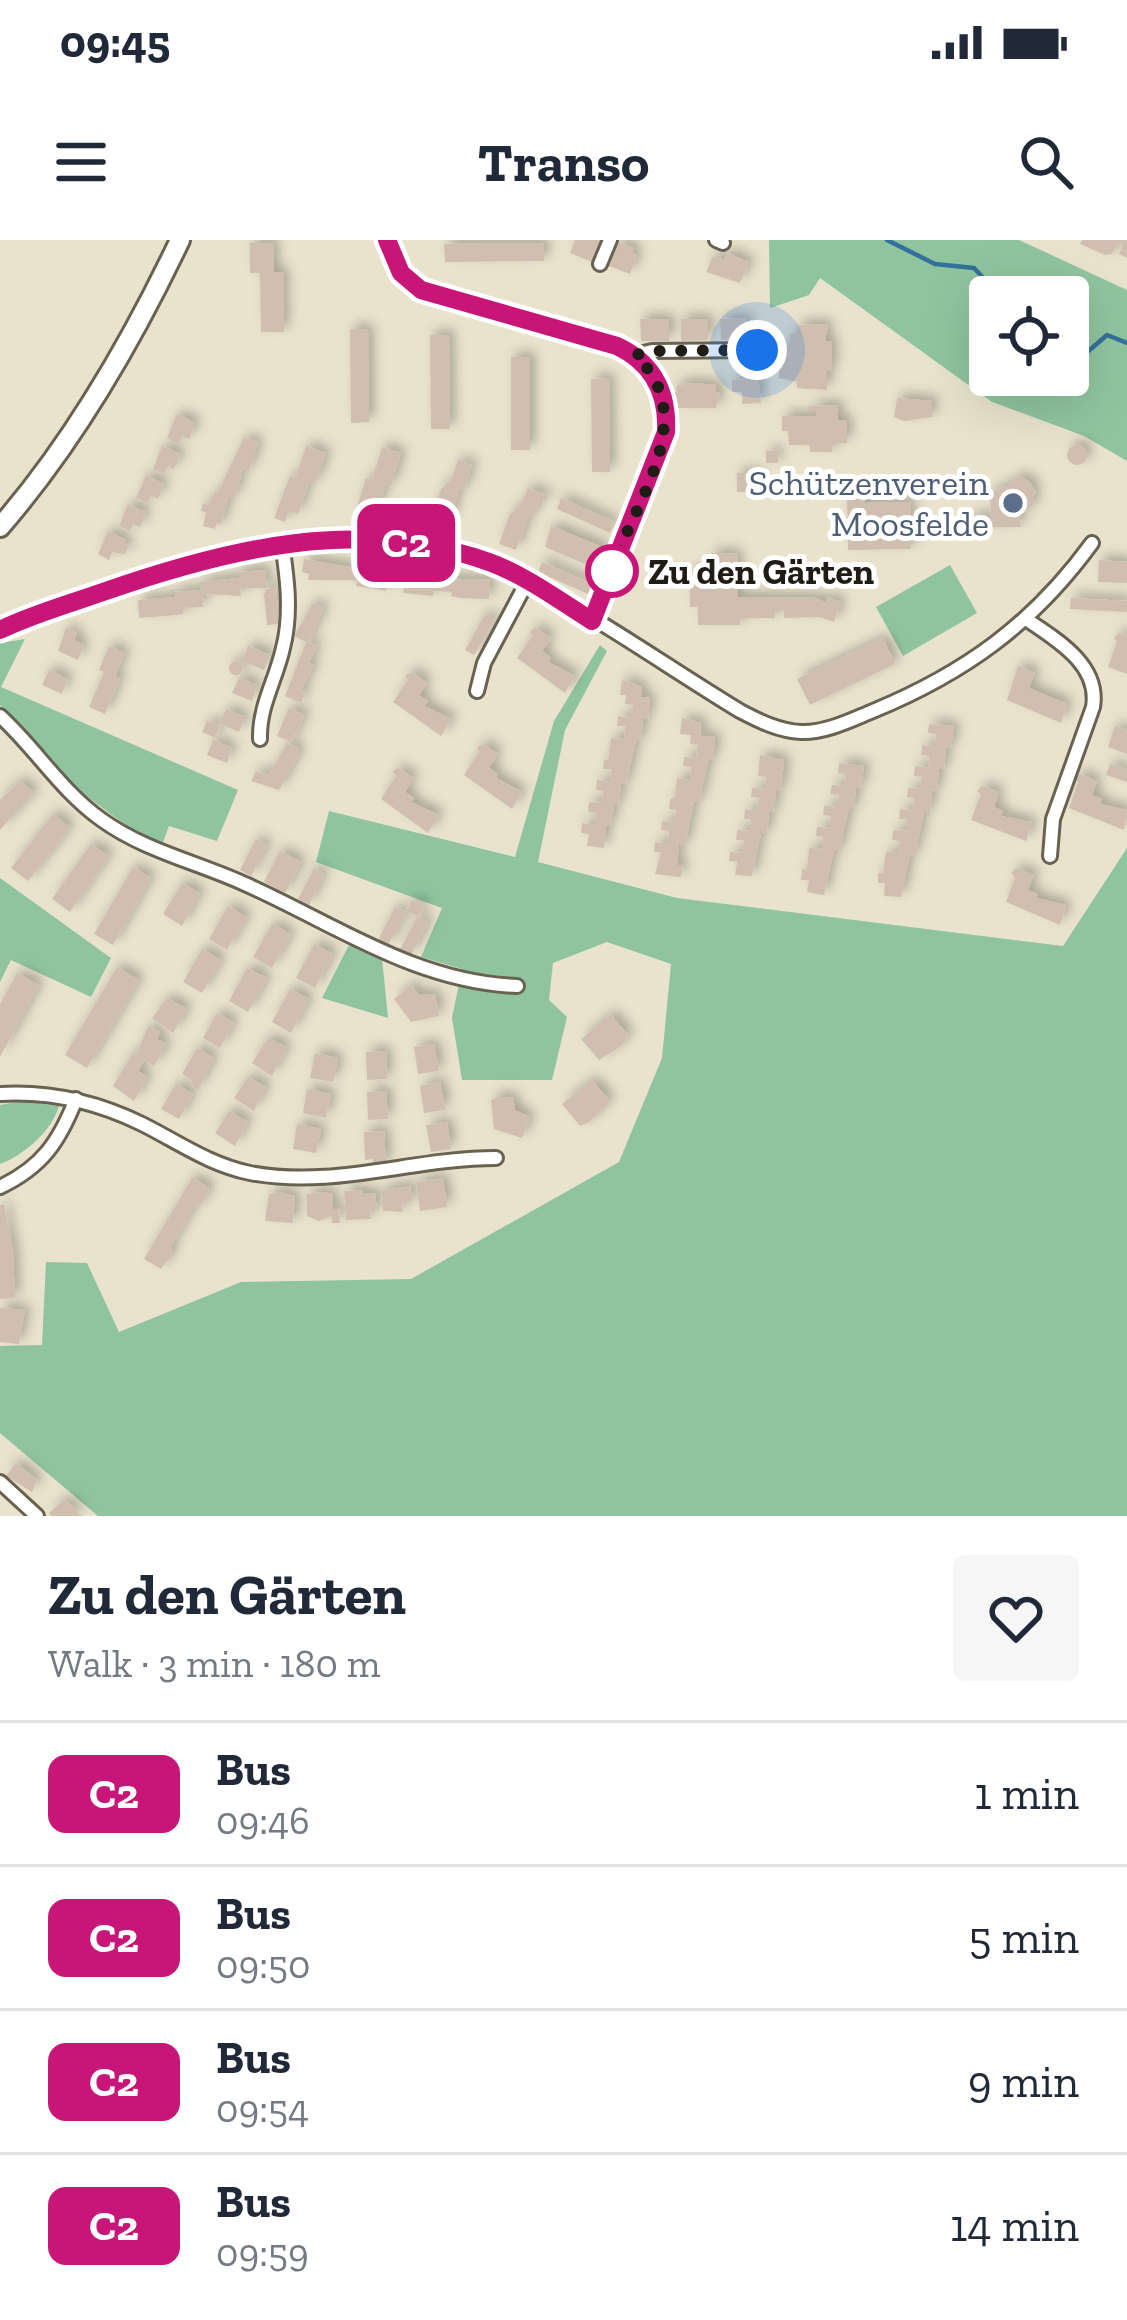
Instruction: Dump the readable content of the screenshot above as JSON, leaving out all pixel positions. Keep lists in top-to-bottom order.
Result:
{
  "places": ["Schützenverein Moosfelde", "Zu den Gärten"],
  "lines": ["bus line C2"],
  "page": {
    "status": "09:45",
    "header": "Transo",
    "on_map": "C2",
    "heading": ["Zu den Gärten", "Walk · 3 min · 180 m"],
    "list": [
      {
        "mark": "C2",
        "name": "Bus",
        "note": "09:46",
        "value": "1 min"
      },
      {
        "mark": "C2",
        "name": "Bus",
        "note": "09:50",
        "value": "5 min"
      },
      {
        "mark": "C2",
        "name": "Bus",
        "note": "09:54",
        "value": "9 min"
      },
      {
        "mark": "C2",
        "name": "Bus",
        "note": "09:59",
        "value": "14 min"
      }
    ]
  }
}
